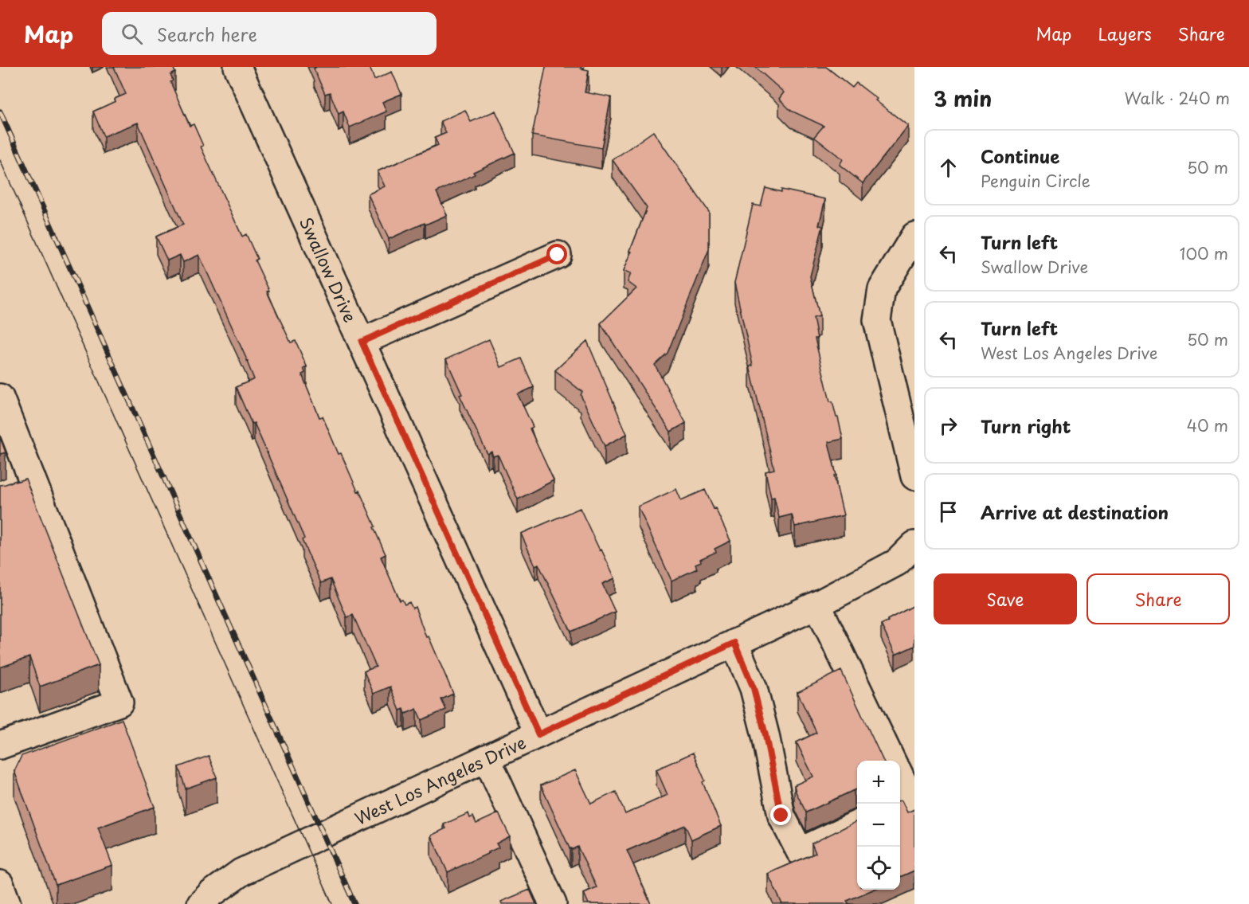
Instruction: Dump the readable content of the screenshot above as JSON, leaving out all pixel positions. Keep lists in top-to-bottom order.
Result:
{
  "streets": {
    "street": ["Swallow Drive", "West Los Angeles Drive"]
  },
  "crossings": [
    ["Swallow Drive", "West Los Angeles Drive"]
  ],
  "page": {
    "header": "Map",
    "search": "Search here",
    "nav": ["Map", "Layers", "Share"],
    "heading": ["3 min", "Walk · 240 m"],
    "list": [
      ["Continue", "Penguin Circle", "50 m"],
      ["Turn left", "Swallow Drive", "100 m"],
      ["Turn left", "West Los Angeles Drive", "50 m"],
      ["Turn right", "40 m"],
      "Arrive at destination"
    ],
    "buttons": ["Save", "Share"],
    "map_buttons": ["+", "−"]
  }
}
